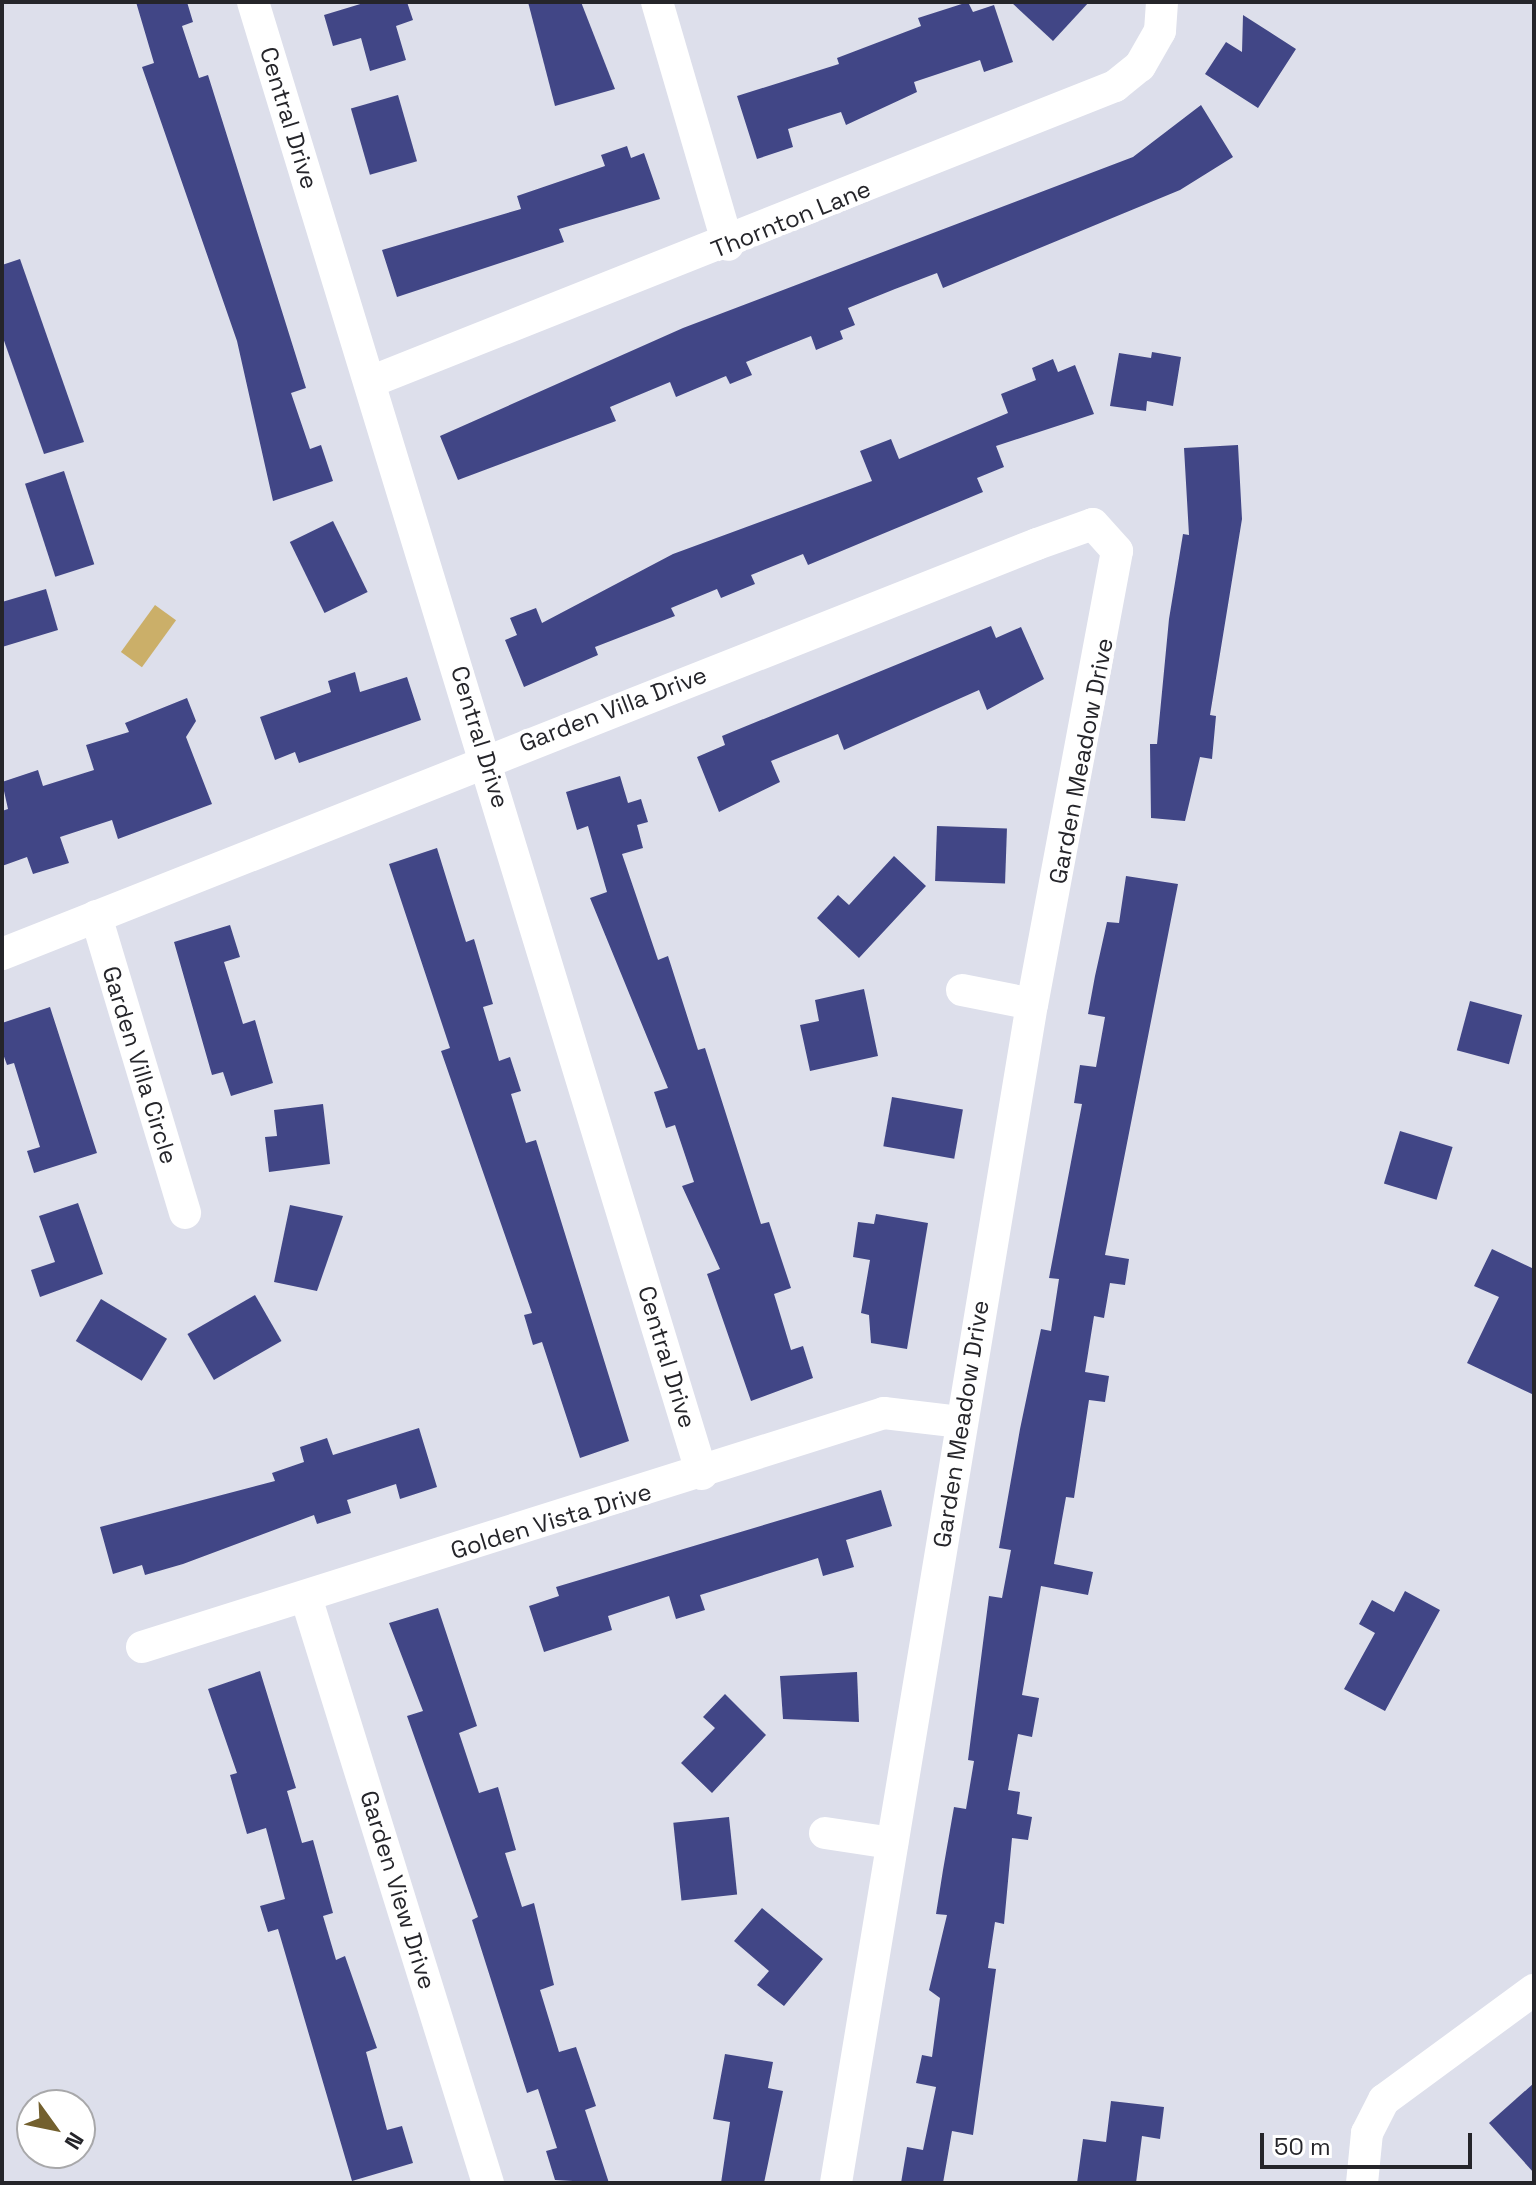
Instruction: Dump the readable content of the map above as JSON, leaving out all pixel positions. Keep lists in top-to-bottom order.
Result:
{
  "streets": {
    "street": [
      "Central Drive",
      "Thornton Lane",
      "Garden Villa Drive",
      "Garden Meadow Drive",
      "Garden Villa Circle",
      "Golden Vista Drive",
      "Garden View Drive"
    ]
  },
  "crossings": [
    ["Central Drive", "Thornton Lane"],
    ["Central Drive", "Garden Villa Drive"],
    ["Central Drive", "Golden Vista Drive"],
    ["Garden Villa Drive", "Garden Meadow Drive"],
    ["Garden Villa Drive", "Garden Villa Circle"],
    ["Garden Meadow Drive", "Golden Vista Drive"],
    ["Golden Vista Drive", "Garden View Drive"]
  ],
  "scale_bar": "50 m",
  "north": "bottom right"
}
